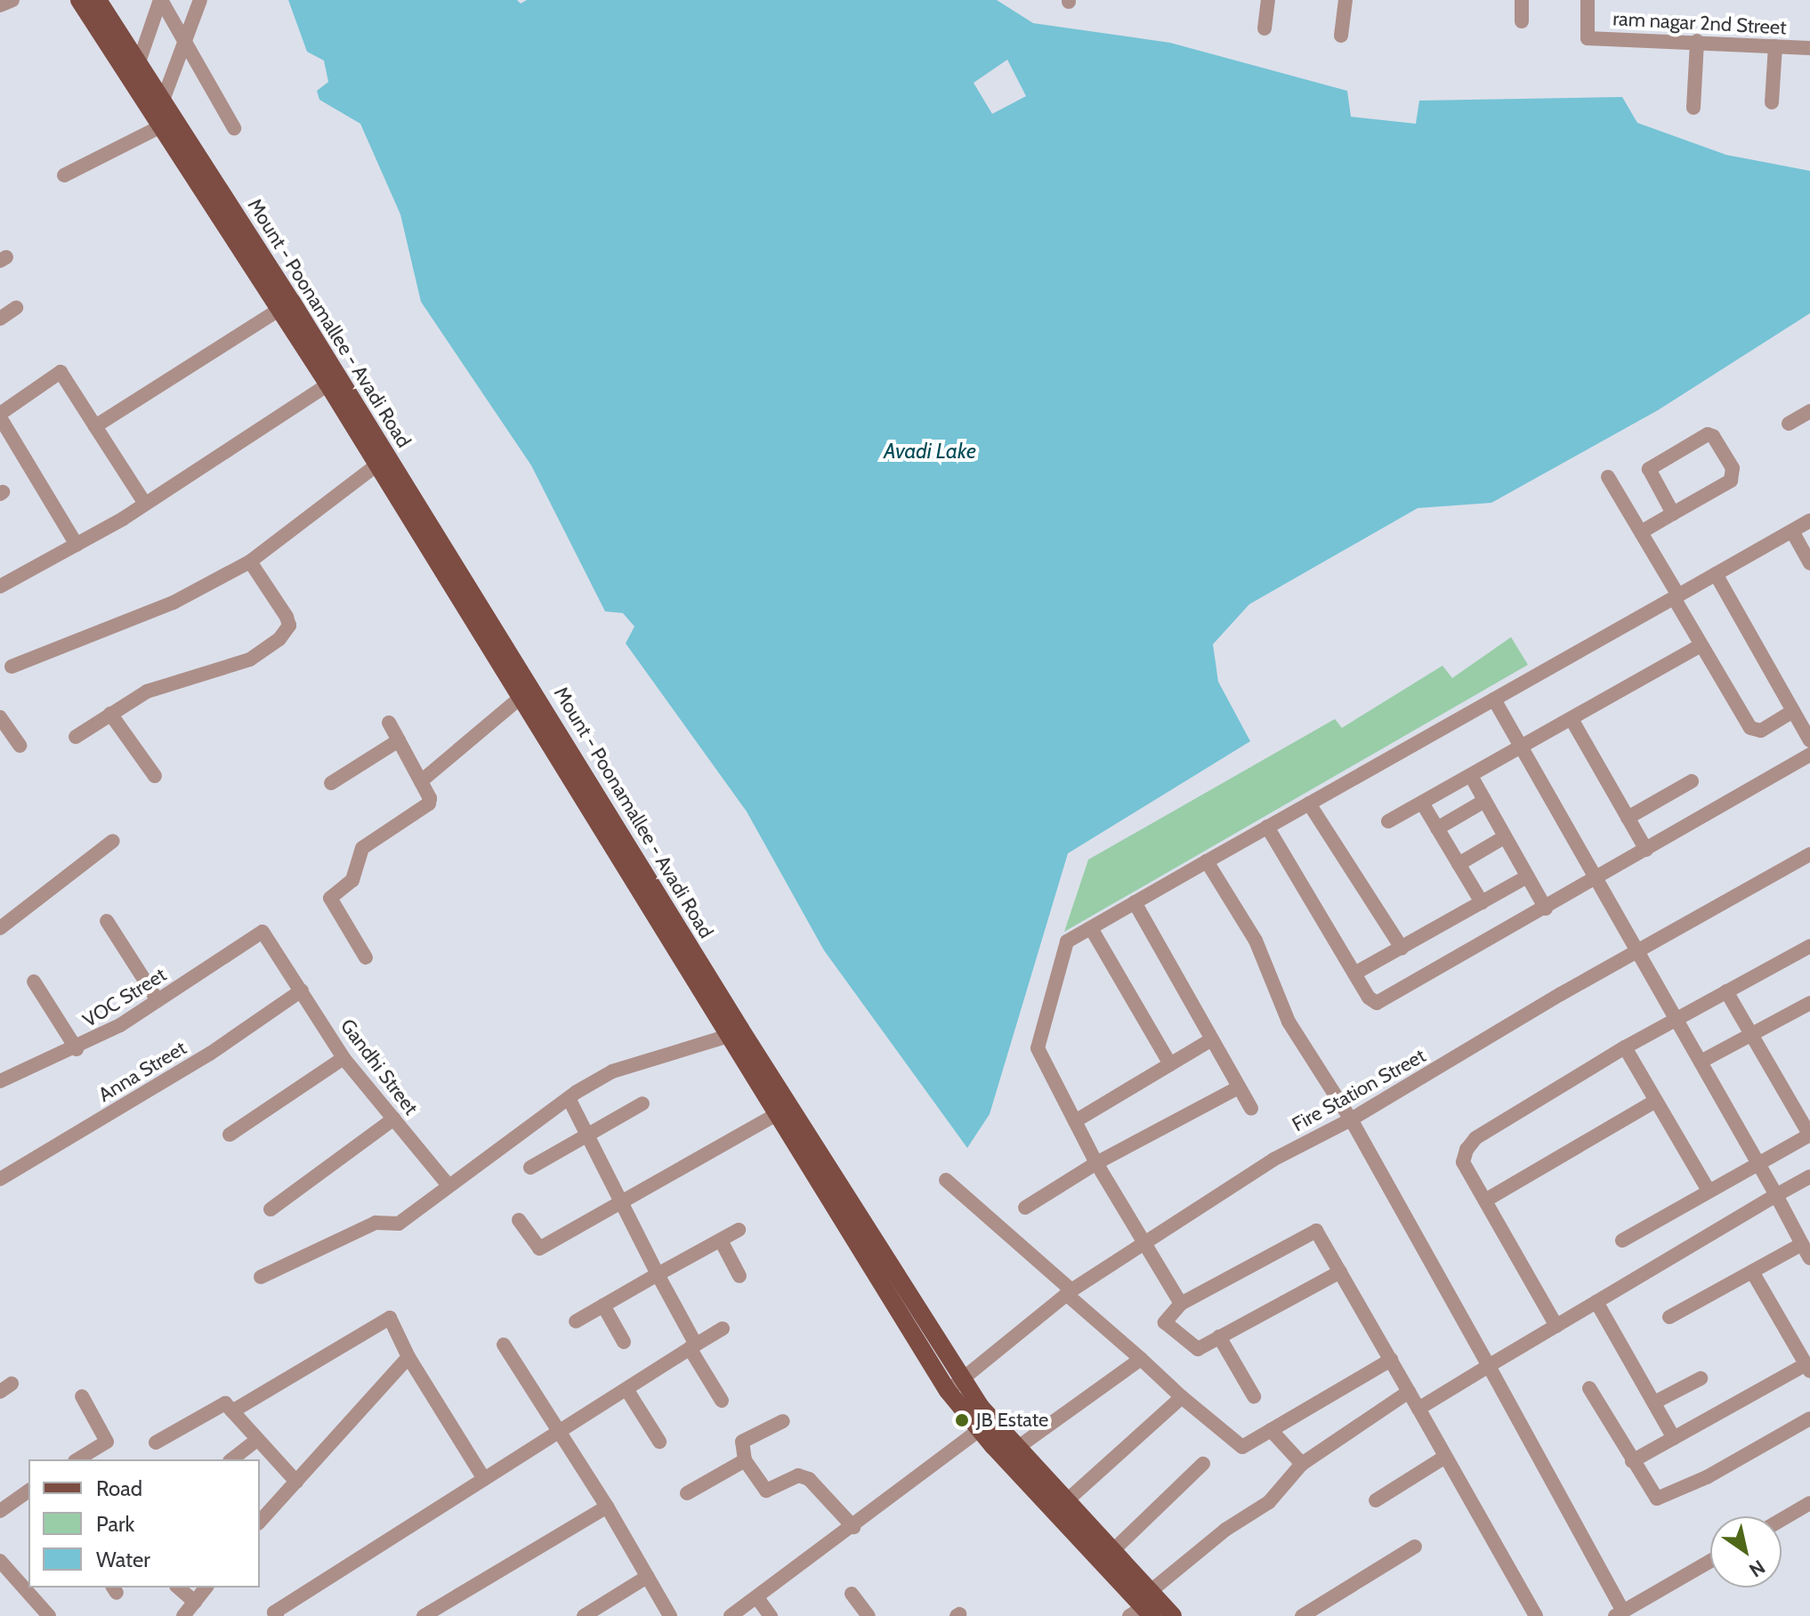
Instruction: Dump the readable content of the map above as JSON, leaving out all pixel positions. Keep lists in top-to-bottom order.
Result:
{
  "streets": {
    "main road": ["Mount - Poonamallee - Avadi Road"],
    "street": [
      "ram nagar 2nd Street",
      "VOC Street",
      "Gandhi Street",
      "Anna Street",
      "Fire Station Street"
    ]
  },
  "crossings": [
    ["Mount - Poonamallee - Avadi Road", "Fire Station Street"],
    ["VOC Street", "Gandhi Street"],
    ["Gandhi Street", "Anna Street"]
  ],
  "water": ["Avadi Lake"],
  "places": ["JB Estate"],
  "legend": ["Road", "Park", "Water"],
  "north": "bottom right"
}
